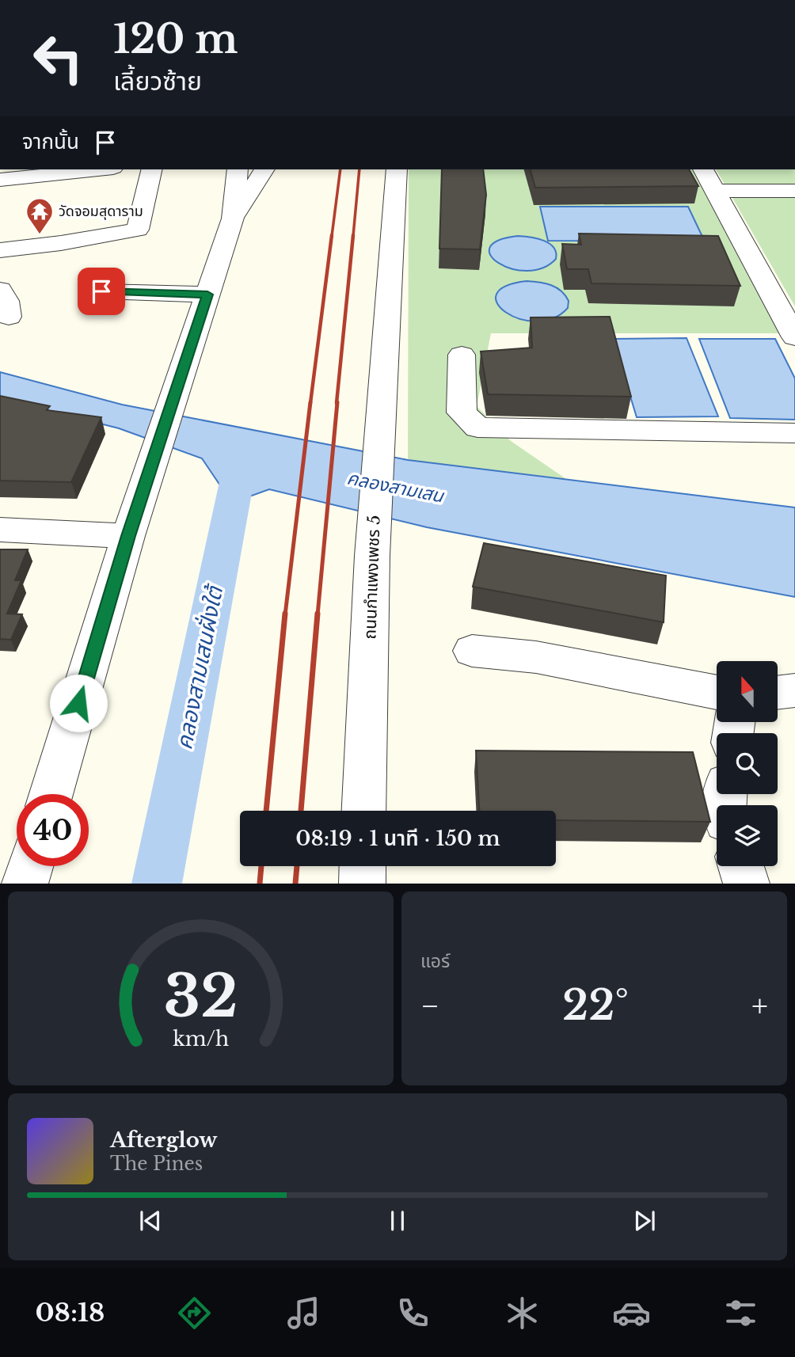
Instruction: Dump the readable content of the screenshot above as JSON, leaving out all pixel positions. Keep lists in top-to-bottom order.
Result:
{
  "streets": {
    "street": ["ถนนกำแพงเพชร 5"]
  },
  "water": ["คลองสามเสน", "คลองสามเสนฝั่งใต้"],
  "places": {
    "temple": ["วัดจอมสุดาราม"]
  },
  "north": "top",
  "page": {
    "turn": ["120 m", "เลี้ยวซ้าย"],
    "then": "จากนั้น",
    "limit": "40",
    "trip": "08:19 · 1 นาที · 150 m",
    "tile": "แอร์",
    "heat": ["−", "22°", "+"],
    "song": ["Afterglow", "The Pines"],
    "tabs": "08:18",
    "gauge": ["32", "km/h"]
  }
}
